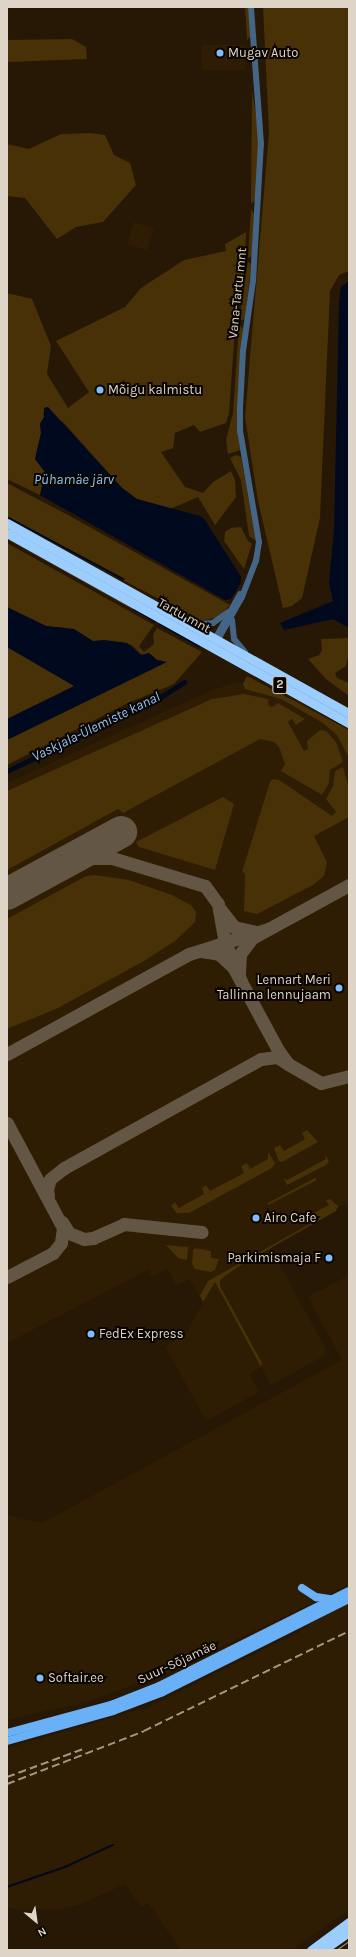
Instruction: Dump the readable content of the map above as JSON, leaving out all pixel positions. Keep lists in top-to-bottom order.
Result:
{
  "streets": {
    "highway": ["Tartu mnt", "2"],
    "main road": ["Suur-Sõjamäe"],
    "street": ["Vana-Tartu mnt"]
  },
  "crossings": [
    ["Vana-Tartu mnt", "Tartu mnt"]
  ],
  "water": ["Pühamäe järv", "Vaskjala-Ülemiste kanal"],
  "places": [
    "Mugav Auto",
    "Mõigu kalmistu",
    "Lennart Meri Tallinna lennujaam",
    "Airo Cafe",
    "Parkimismaja F",
    "FedEx Express",
    "Softair.ee"
  ],
  "north": "bottom right"
}
